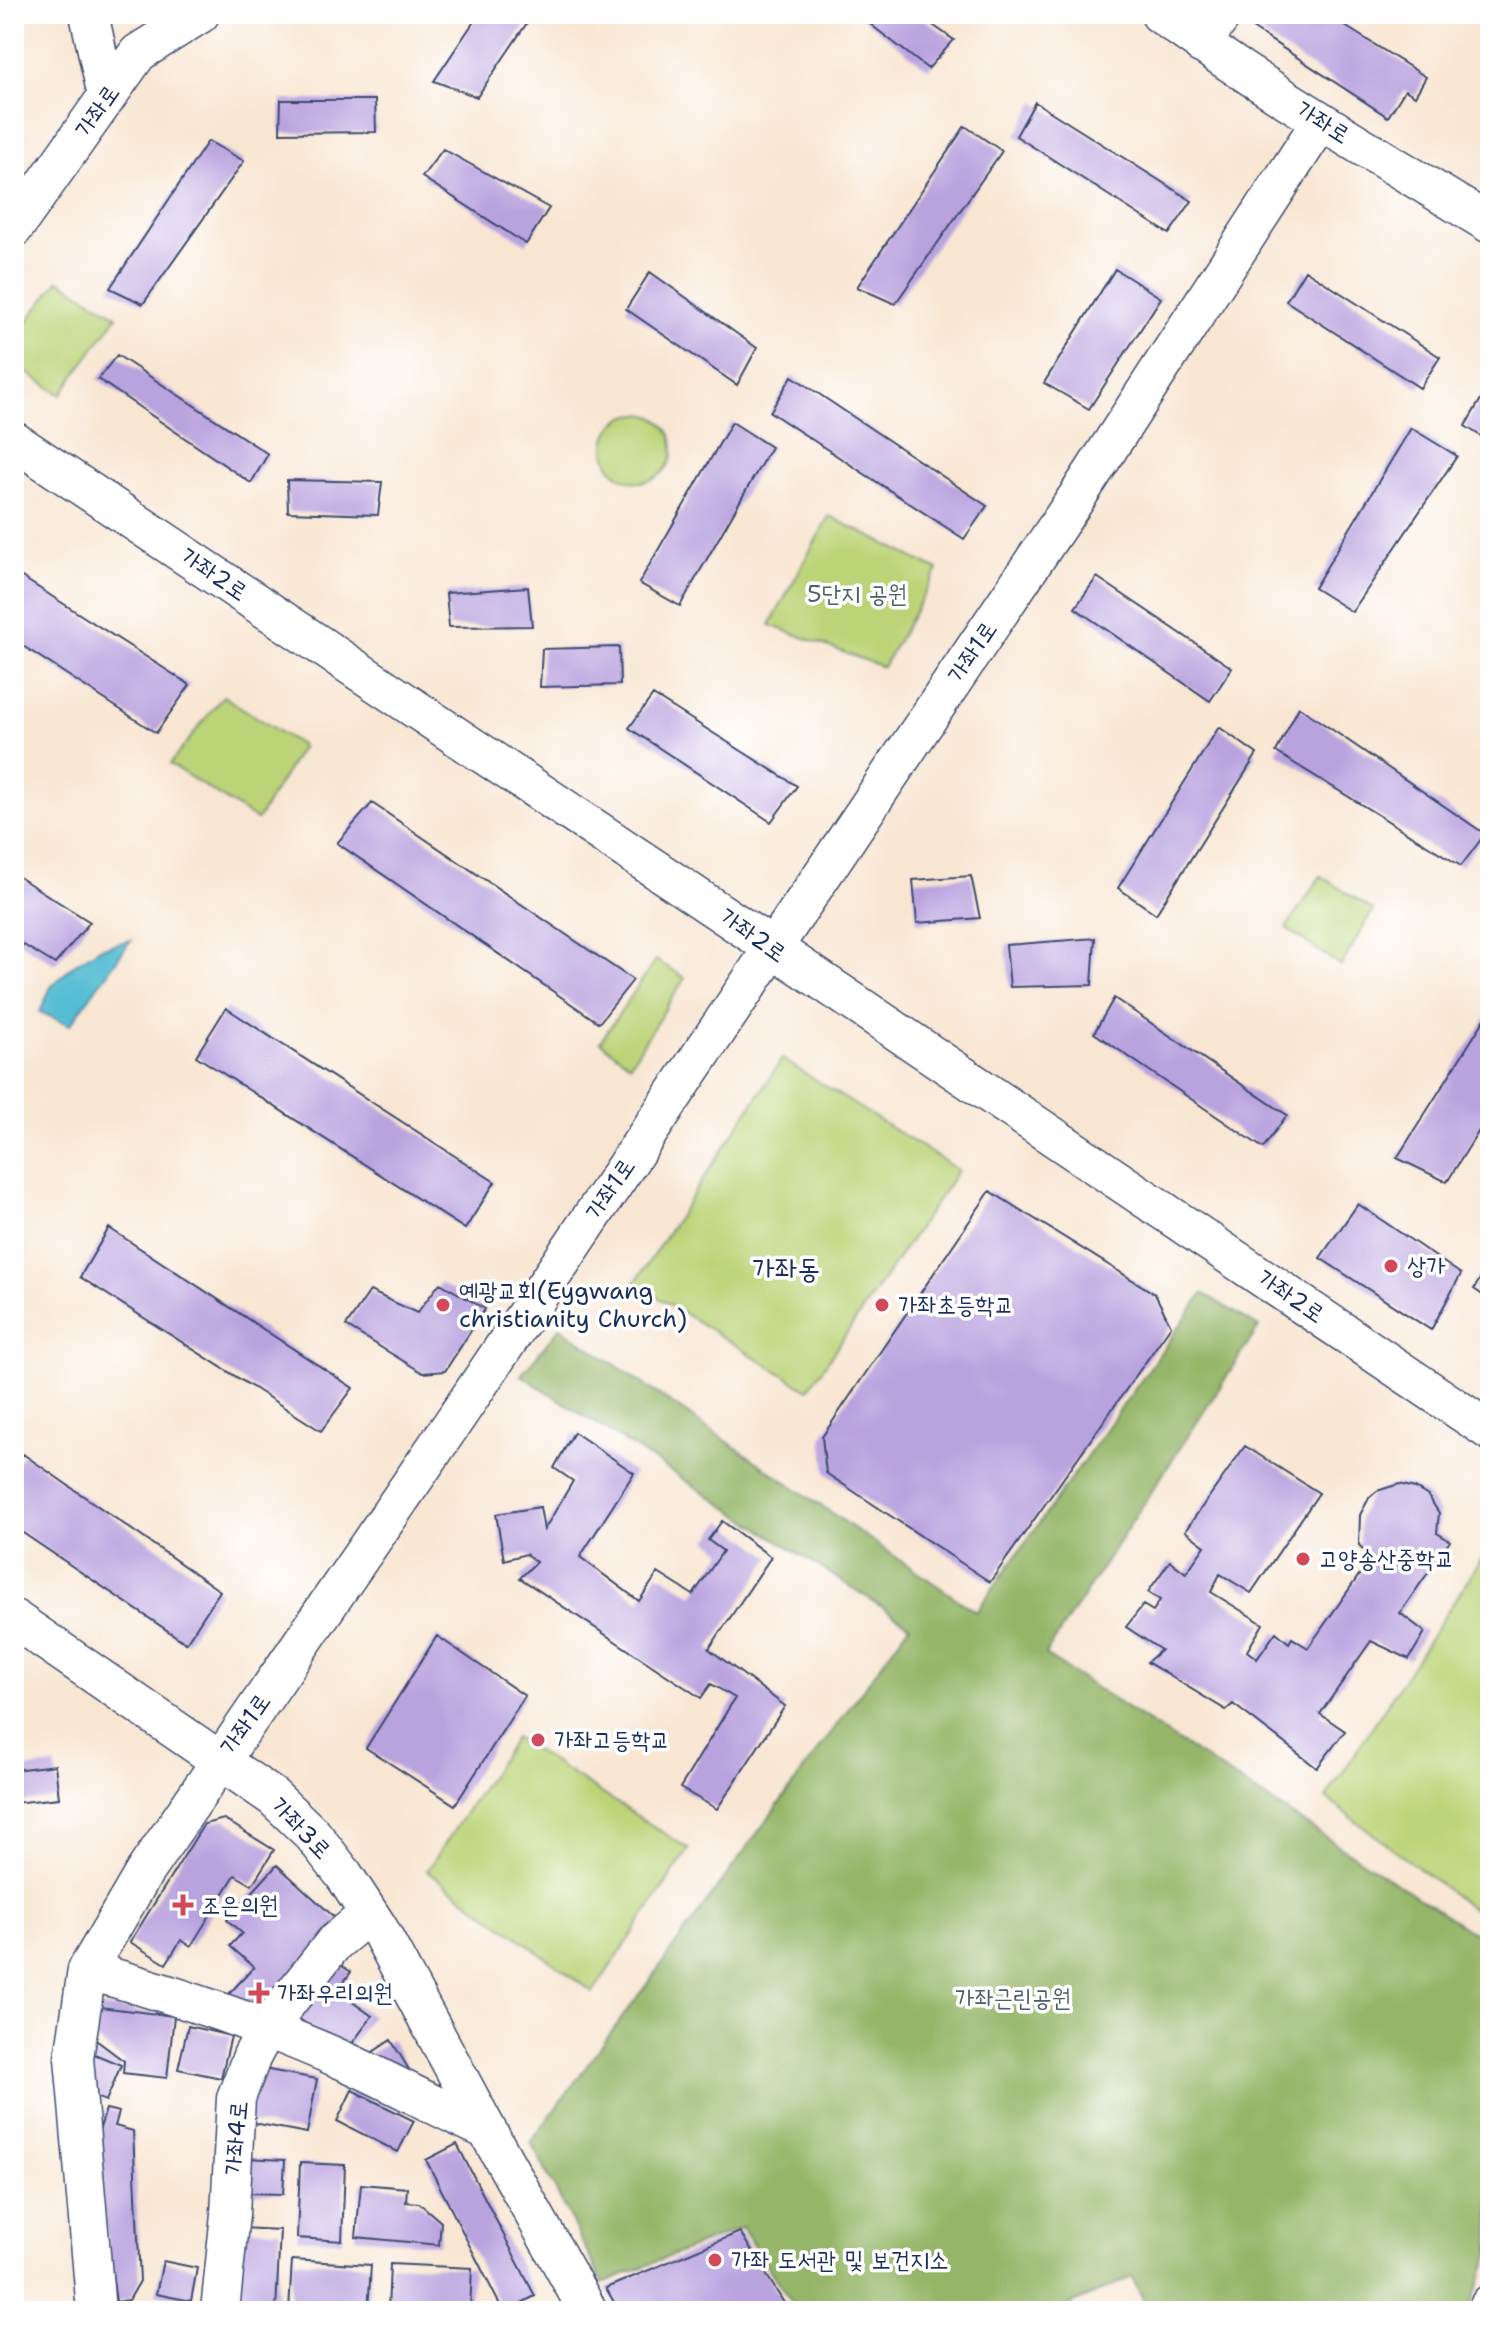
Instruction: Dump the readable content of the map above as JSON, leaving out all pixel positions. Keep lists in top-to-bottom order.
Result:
{
  "streets": {
    "street": [
      "가좌로",
      "가좌2로",
      "가좌1로",
      "가좌3로",
      "가좌4로"
    ]
  },
  "crossings": [
    ["가좌로", "가좌1로"],
    ["가좌2로", "가좌1로"],
    ["가좌1로", "가좌3로"],
    ["가좌3로", "가좌4로"]
  ],
  "districts": ["가좌동"],
  "parks": ["5단지 공원", "가좌근린공원"],
  "places": {
    "other": [
      "상가",
      "예광교회(Eygwang christianity Church)",
      "가좌초등학교",
      "고양송산중학교",
      "가좌고등학교",
      "가좌 도서관 및 보건지소"
    ],
    "health": ["조은의원", "가좌우리의원"]
  }
}
